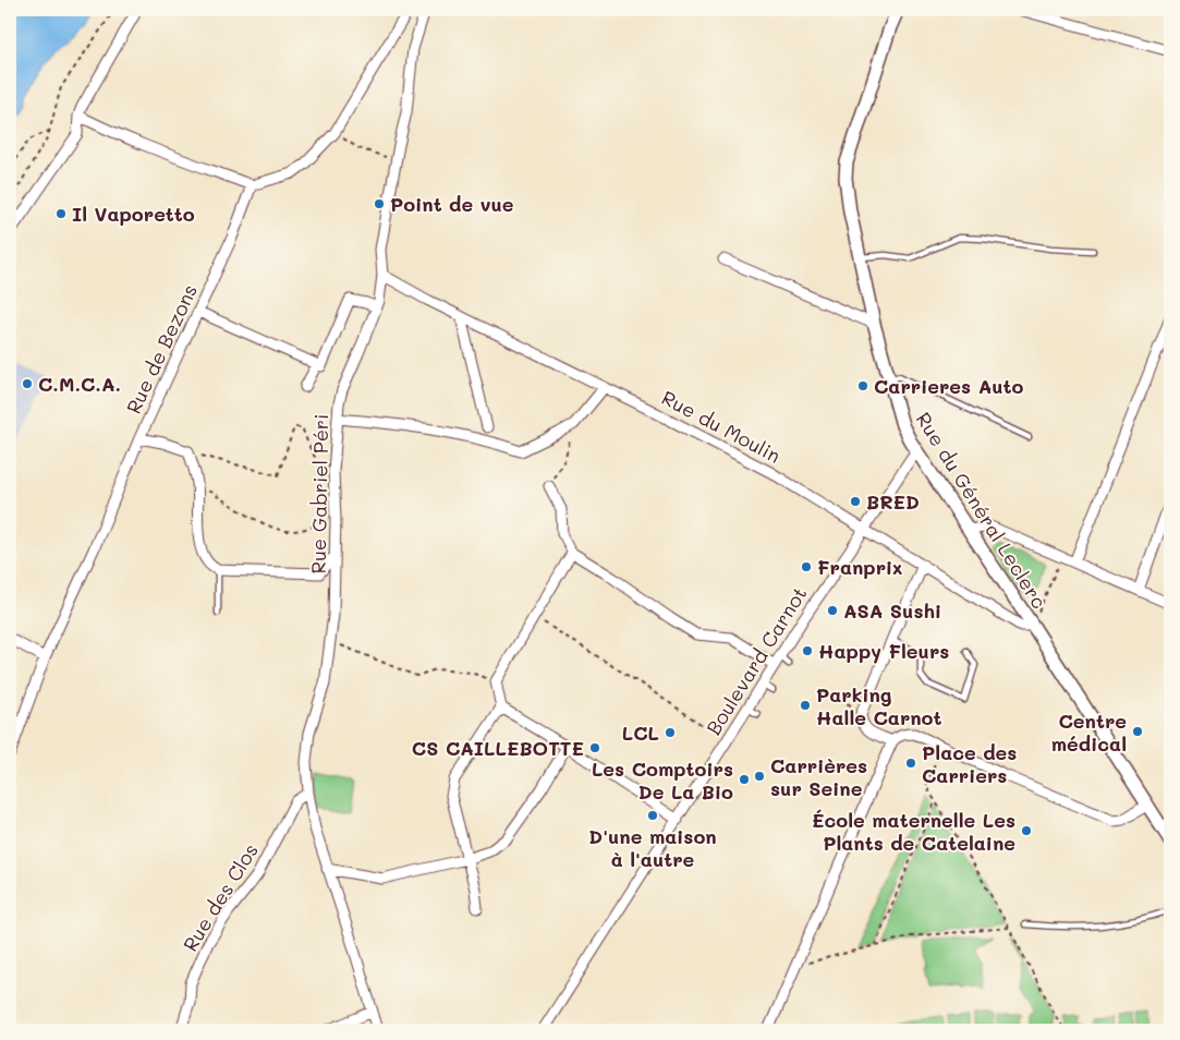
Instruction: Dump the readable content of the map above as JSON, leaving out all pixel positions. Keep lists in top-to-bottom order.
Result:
{
  "streets": {
    "street": [
      "Rue de Bezons",
      "Rue du Moulin",
      "Rue Gabriel Péri",
      "Rue du Général Leclerc",
      "Boulevard Carnot",
      "Rue des Clos"
    ]
  },
  "crossings": [
    ["Rue du Moulin", "Rue Gabriel Péri"],
    ["Rue du Moulin", "Rue du Général Leclerc"],
    ["Rue du Moulin", "Boulevard Carnot"],
    ["Rue Gabriel Péri", "Rue des Clos"],
    ["Rue du Général Leclerc", "Boulevard Carnot"]
  ],
  "places": [
    "Point de vue",
    "Il Vaporetto",
    "C.M.C.A.",
    "Carrieres Auto",
    "BRED",
    "Franprix",
    "ASA Sushi",
    "Happy Fleurs",
    "Parking Halle Carnot",
    "Centre médical",
    "LCL",
    "CS CAILLEBOTTE",
    "Place des Carriers",
    "Carrières sur Seine",
    "Les Comptoirs De La Bio",
    "D'une maison à l'autre",
    "École maternelle Les Plants de Catelaine"
  ]
}
